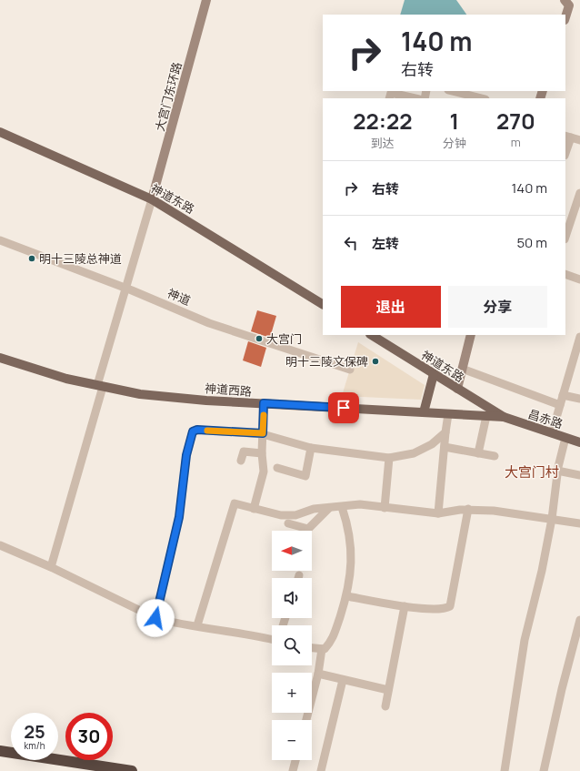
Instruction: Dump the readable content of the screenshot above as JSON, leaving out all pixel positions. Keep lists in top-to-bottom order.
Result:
{
  "streets": {
    "main road": ["神道东路", "神道西路", "昌赤路"],
    "street": ["大宫门东环路", "神道"]
  },
  "crossings": [
    ["大宫门东环路", "神道东路"],
    ["神道东路", "神道西路"],
    ["神道东路", "昌赤路"],
    ["神道西路", "昌赤路"]
  ],
  "districts": ["大宫门村"],
  "places": ["明十三陵总神道", "大宫门", "明十三陵文保碑"],
  "north": "left",
  "page": {
    "turn": ["140 m", "右转"],
    "eta": [
      "22:22",
      "到达",
      "1",
      "分钟",
      "270",
      "m"
    ],
    "list": [
      {
        "name": "右转",
        "value": "140 m"
      },
      {
        "name": "左转",
        "value": "50 m"
      }
    ],
    "buttons": ["退出", "分享"],
    "map_buttons": ["+", "−"],
    "speed": "25 km/h",
    "limit": "30"
  }
}
